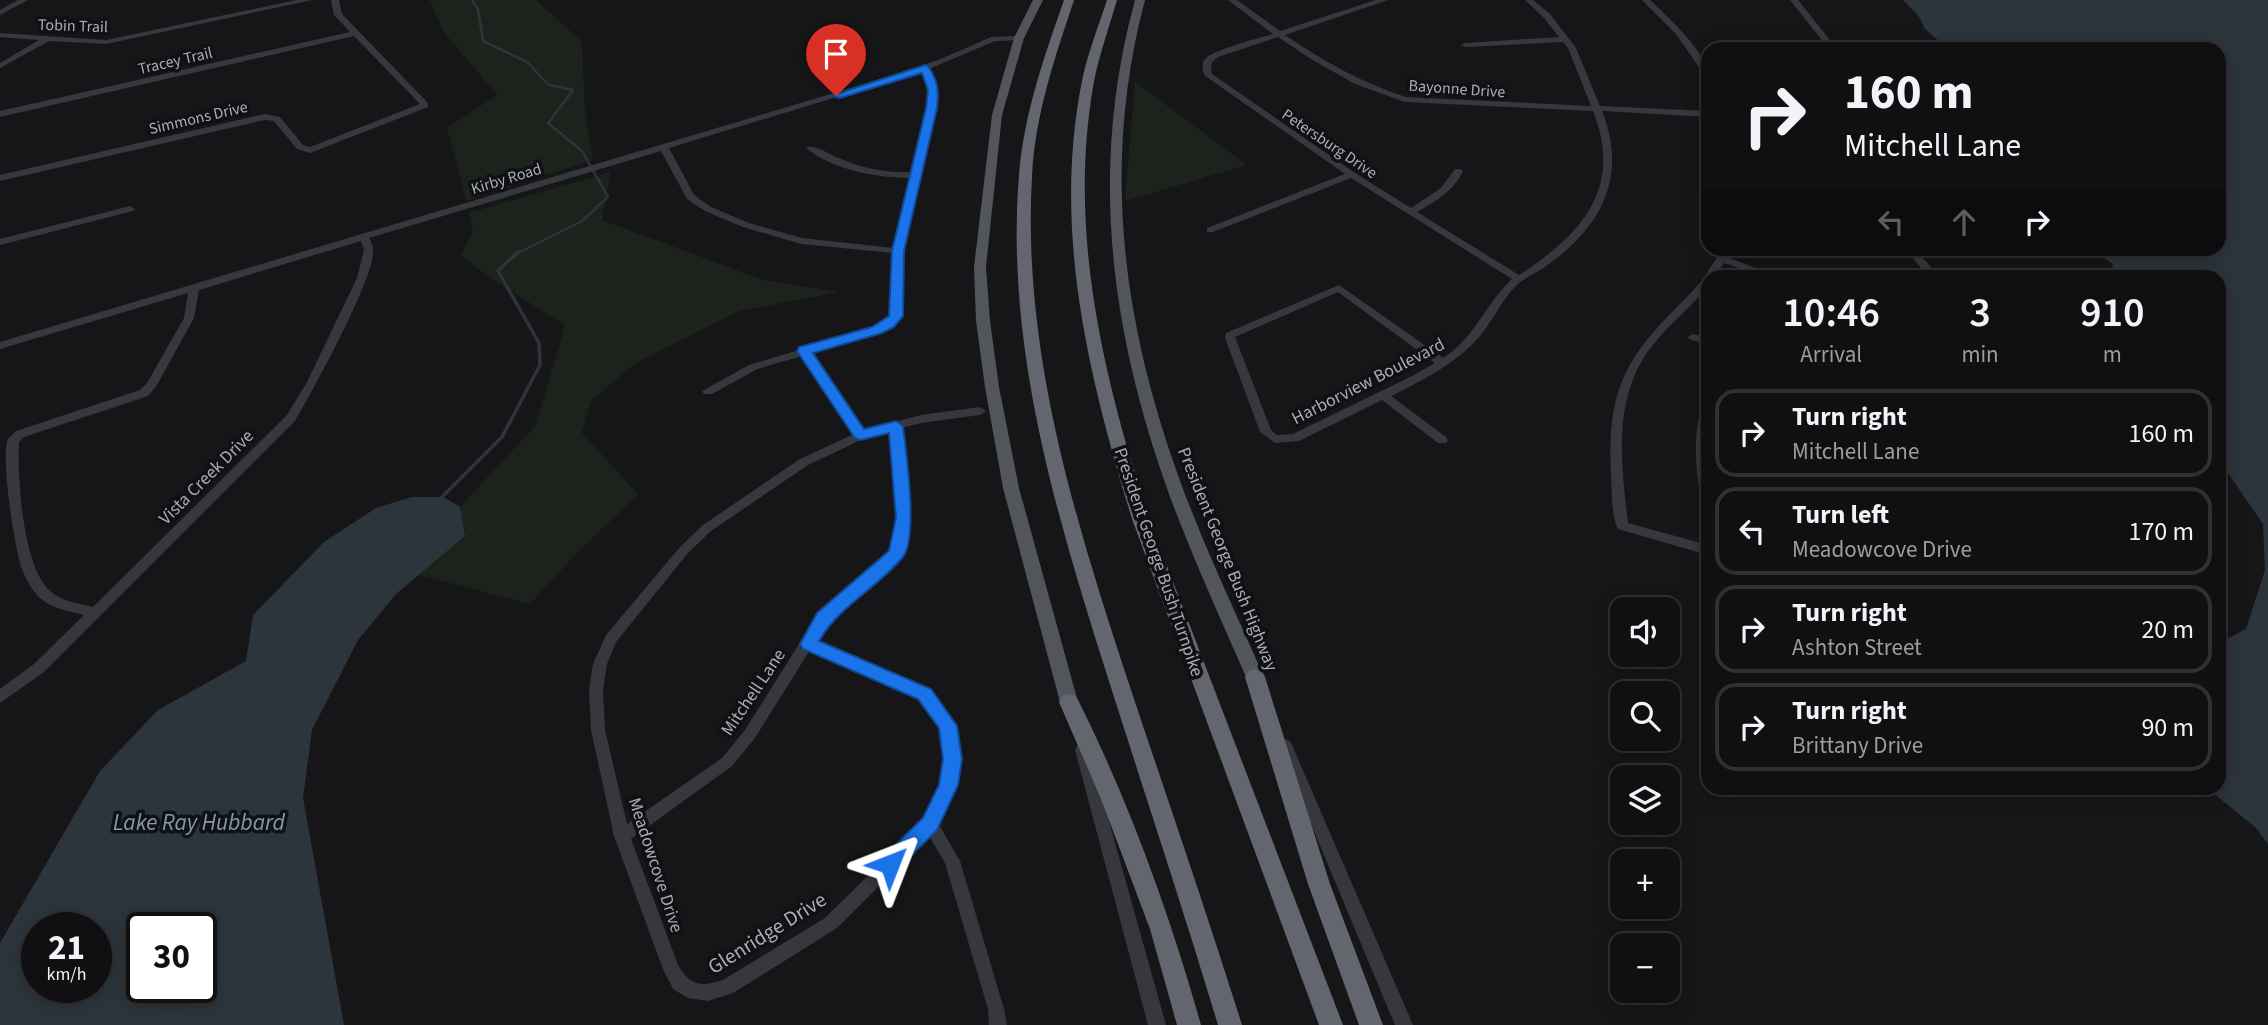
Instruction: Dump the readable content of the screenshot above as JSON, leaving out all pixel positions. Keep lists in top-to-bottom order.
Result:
{
  "streets": {
    "highway": ["President George Bush Turnpike"],
    "main road": ["President George Bush Highway"],
    "street": [
      "Tobin Trail",
      "Tracey Trail",
      "Bayonne Drive",
      "Simmons Drive",
      "Petersburg Drive",
      "Kirby Road",
      "Harborview Boulevard",
      "Vista Creek Drive",
      "Mitchell Lane",
      "Meadowcove Drive",
      "Glenridge Drive"
    ]
  },
  "crossings": [
    ["Bayonne Drive", "Petersburg Drive"],
    ["Bayonne Drive", "Harborview Boulevard"],
    ["Petersburg Drive", "Harborview Boulevard"],
    ["Kirby Road", "Vista Creek Drive"],
    ["Mitchell Lane", "Meadowcove Drive"],
    ["Mitchell Lane", "Glenridge Drive"],
    ["Meadowcove Drive", "Glenridge Drive"]
  ],
  "water": ["Lake Ray Hubbard"],
  "page": {
    "turn": ["160 m", "Mitchell Lane"],
    "eta": [
      "10:46",
      "Arrival",
      "3",
      "min",
      "910",
      "m"
    ],
    "list": [
      {
        "name": "Turn right",
        "note": "Mitchell Lane",
        "value": "160 m"
      },
      {
        "name": "Turn left",
        "note": "Meadowcove Drive",
        "value": "170 m"
      },
      {
        "name": "Turn right",
        "note": "Ashton Street",
        "value": "20 m"
      },
      {
        "name": "Turn right",
        "note": "Brittany Drive",
        "value": "90 m"
      }
    ],
    "map_buttons": ["+", "−"],
    "speed": "21 km/h",
    "limit": "30"
  }
}
